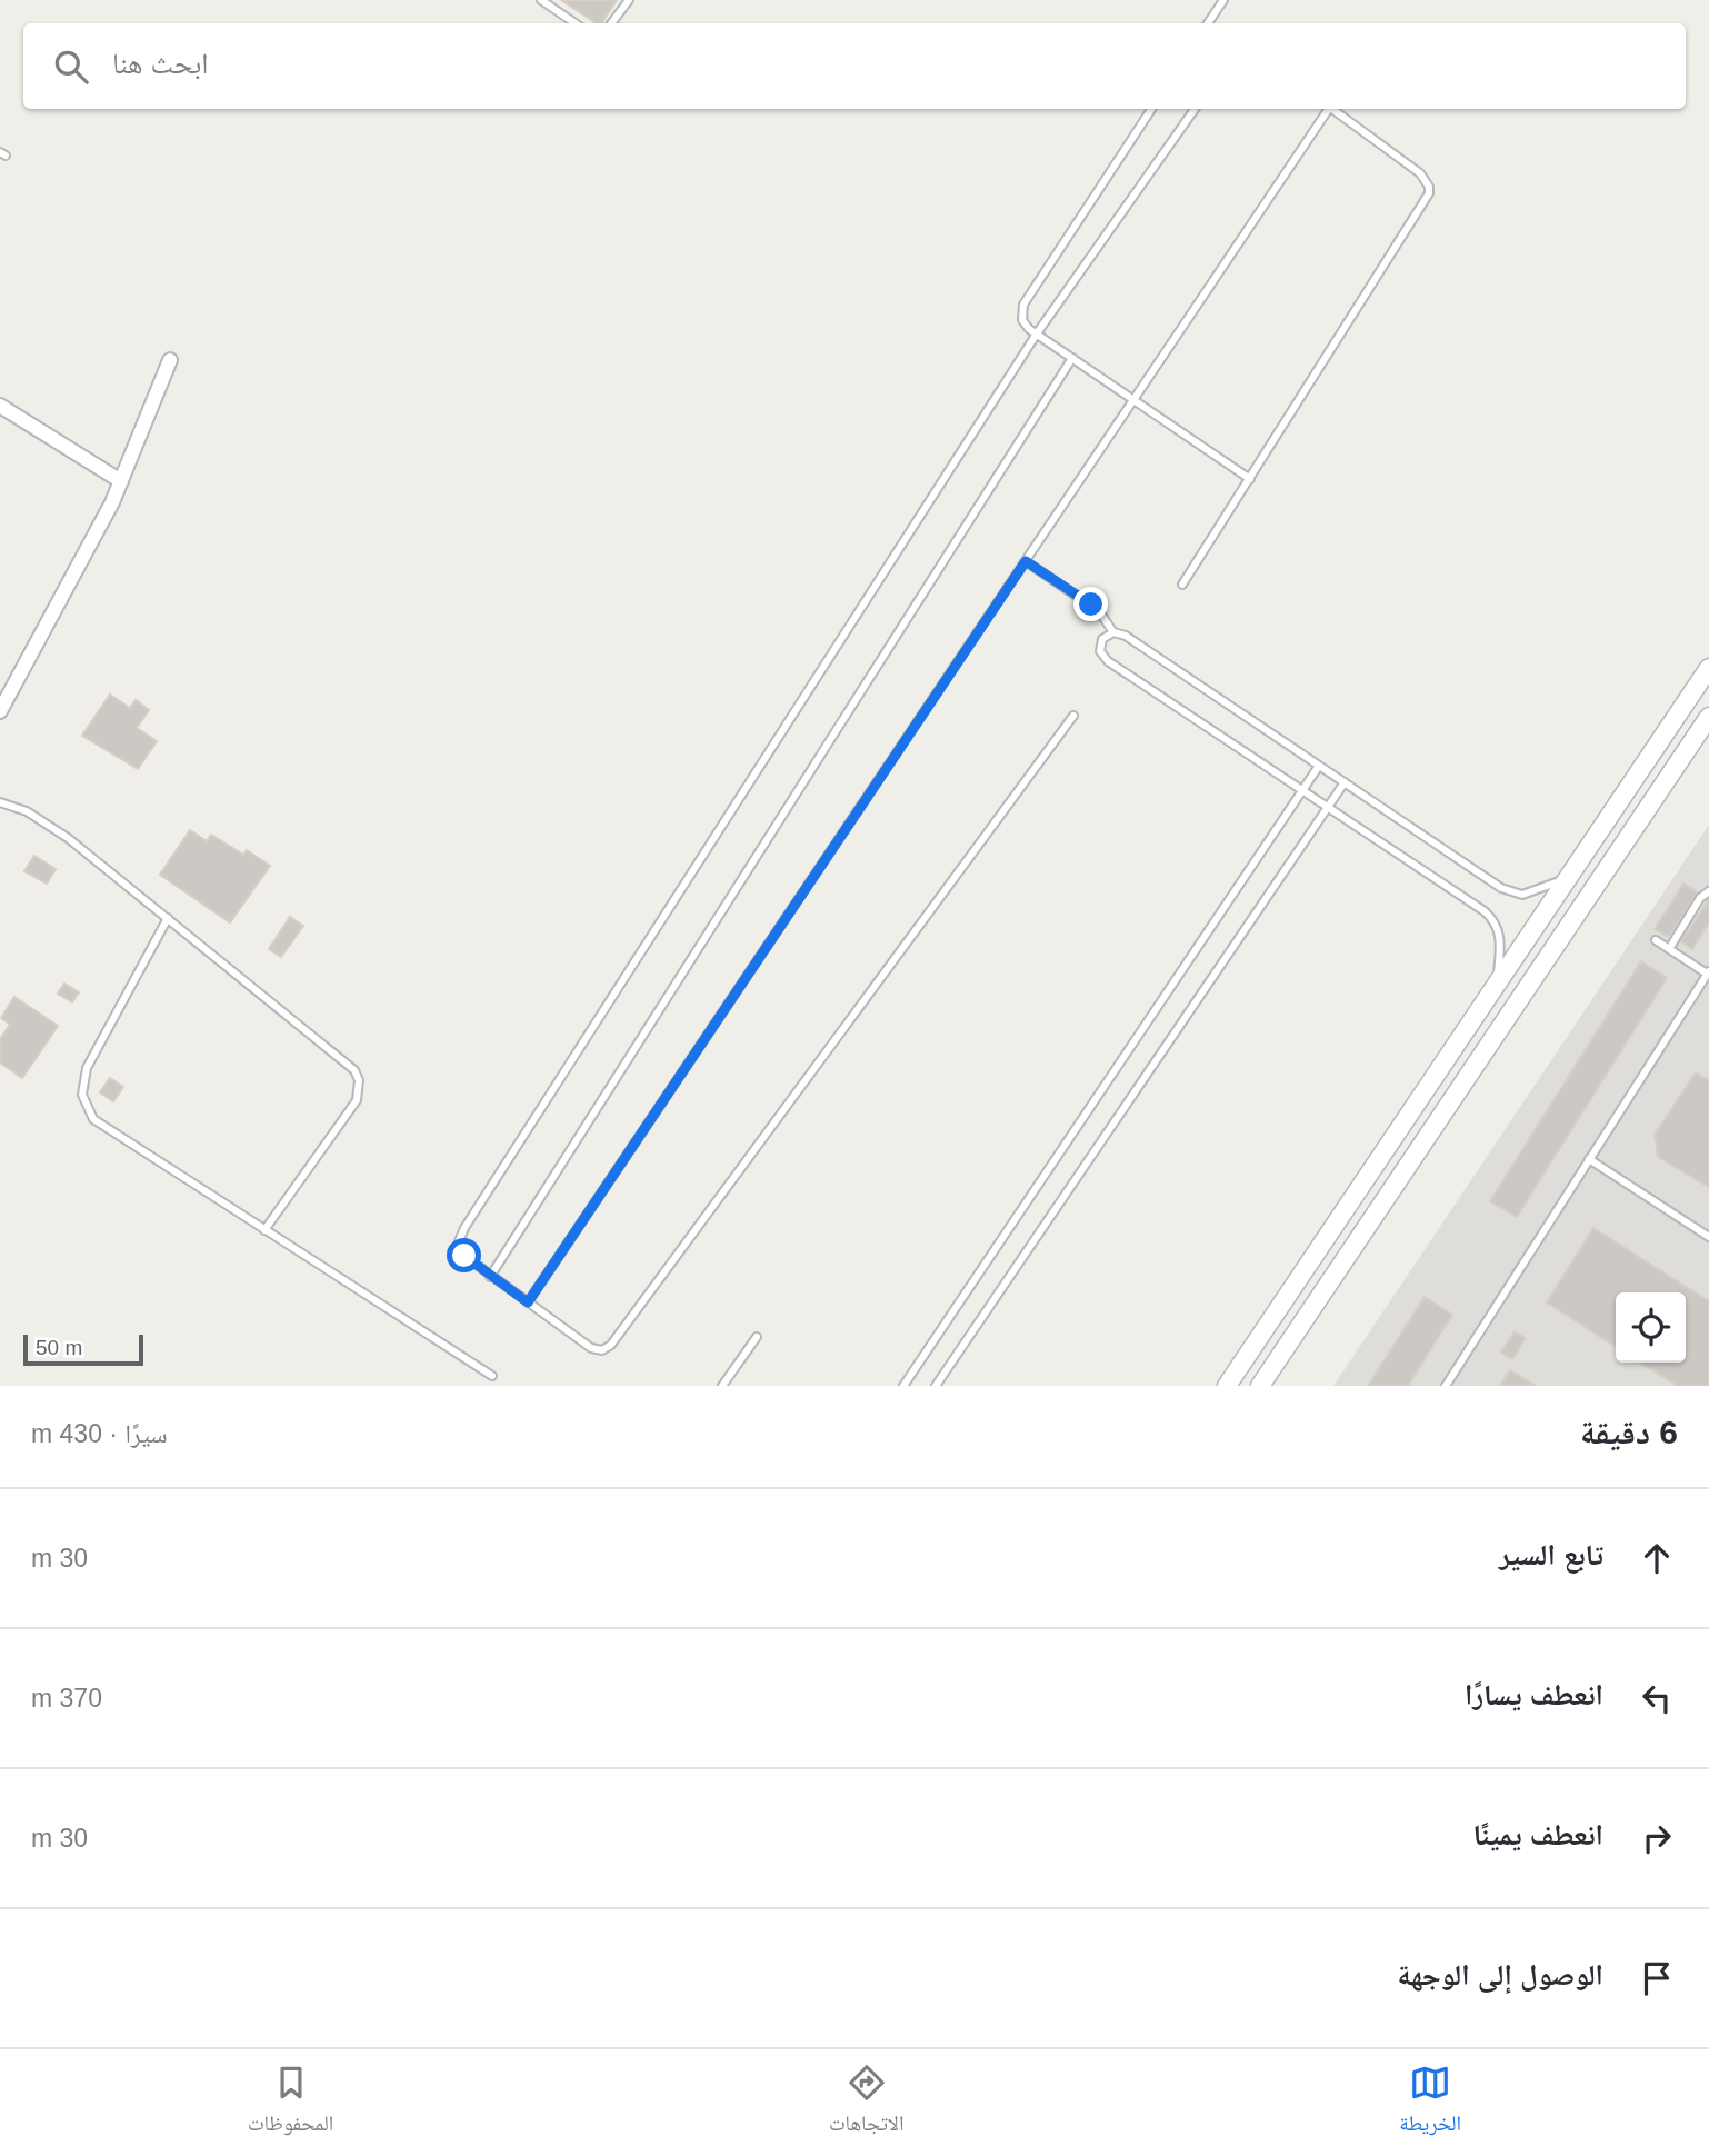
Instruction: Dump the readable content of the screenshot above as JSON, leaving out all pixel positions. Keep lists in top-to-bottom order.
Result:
{
  "scale_bar": "50 m",
  "page": {
    "search": "ابحث هنا",
    "scale": "50 m",
    "heading": ["6 دقيقة", "سيرًا · 430 m"],
    "list": [
      ["تابع السير", "30 m"],
      ["انعطف يسارًا", "370 m"],
      ["انعطف يمينًا", "30 m"],
      "الوصول إلى الوجهة"
    ],
    "nav": ["الخريطة", "الاتجاهات", "المحفوظات"]
  }
}
